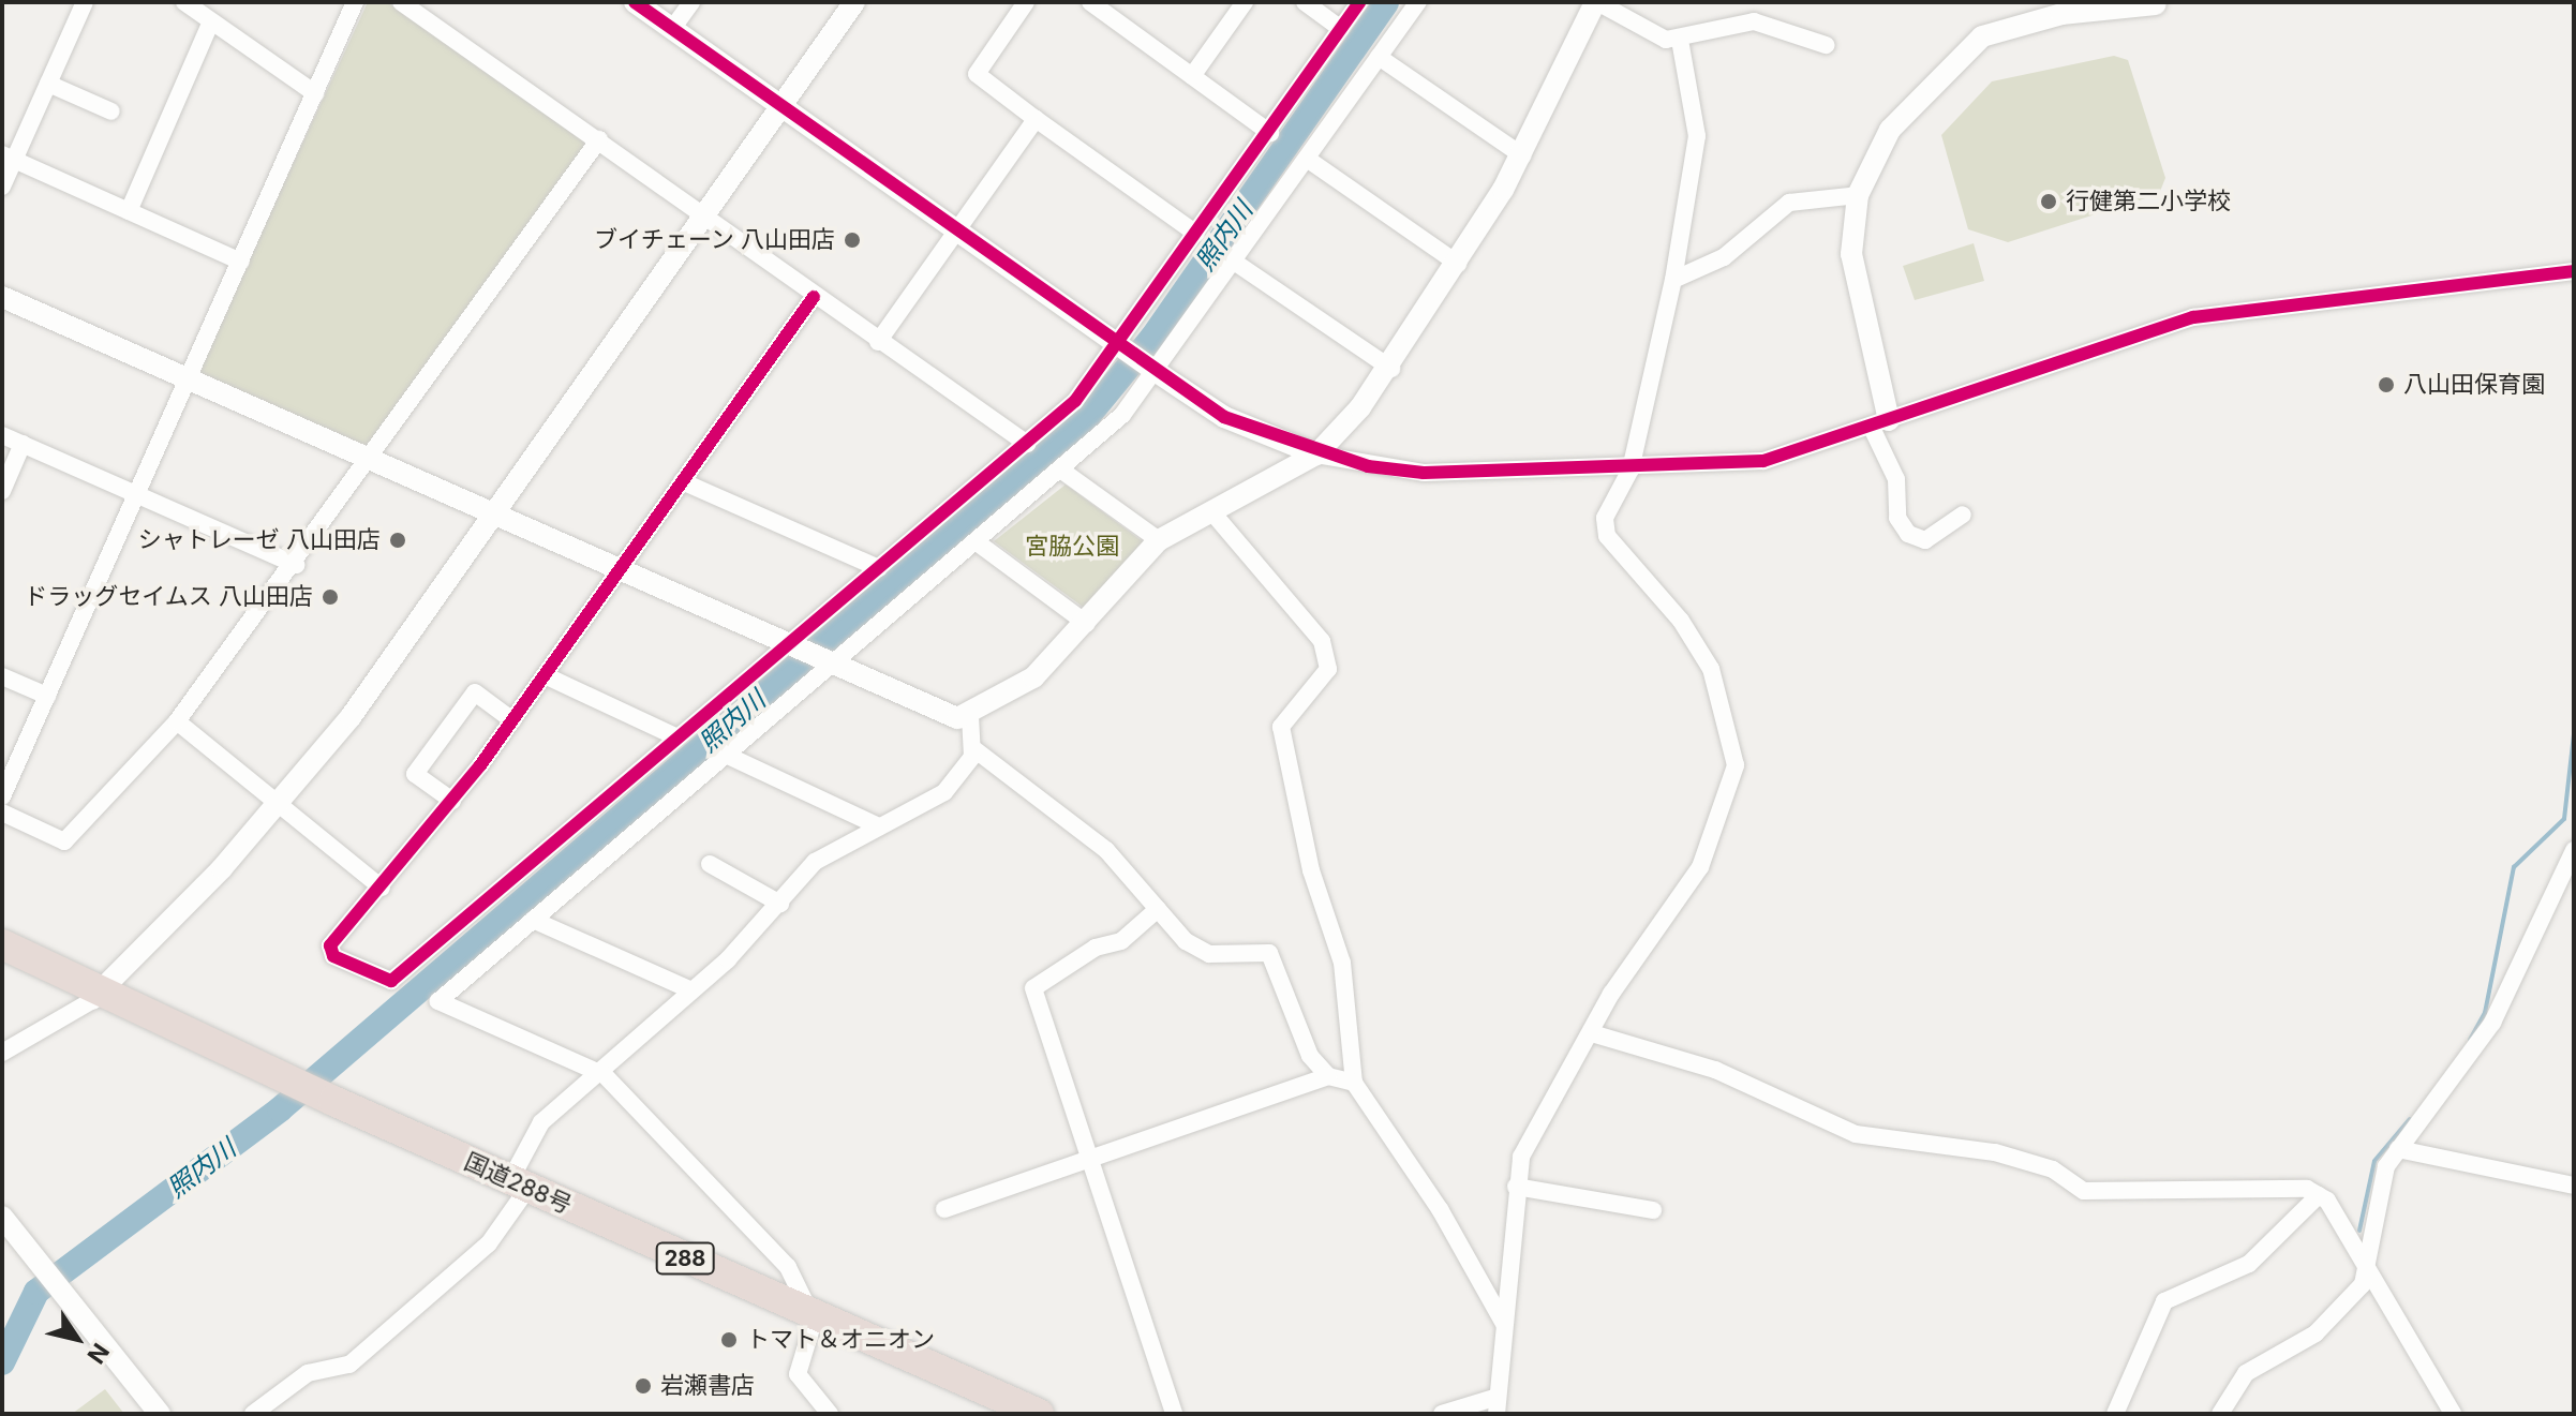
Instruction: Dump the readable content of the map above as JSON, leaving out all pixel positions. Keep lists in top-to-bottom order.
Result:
{
  "streets": {
    "highway": ["国道288号", "288"]
  },
  "water": ["照内川"],
  "parks": ["宮脇公園"],
  "places": [
    "行健第二小学校",
    "ブイチェーン 八山田店",
    "八山田保育園",
    "シャトレーゼ 八山田店",
    "ドラッグセイムス 八山田店",
    "トマト＆オニオン",
    "岩瀬書店"
  ],
  "north": "bottom right"
}
